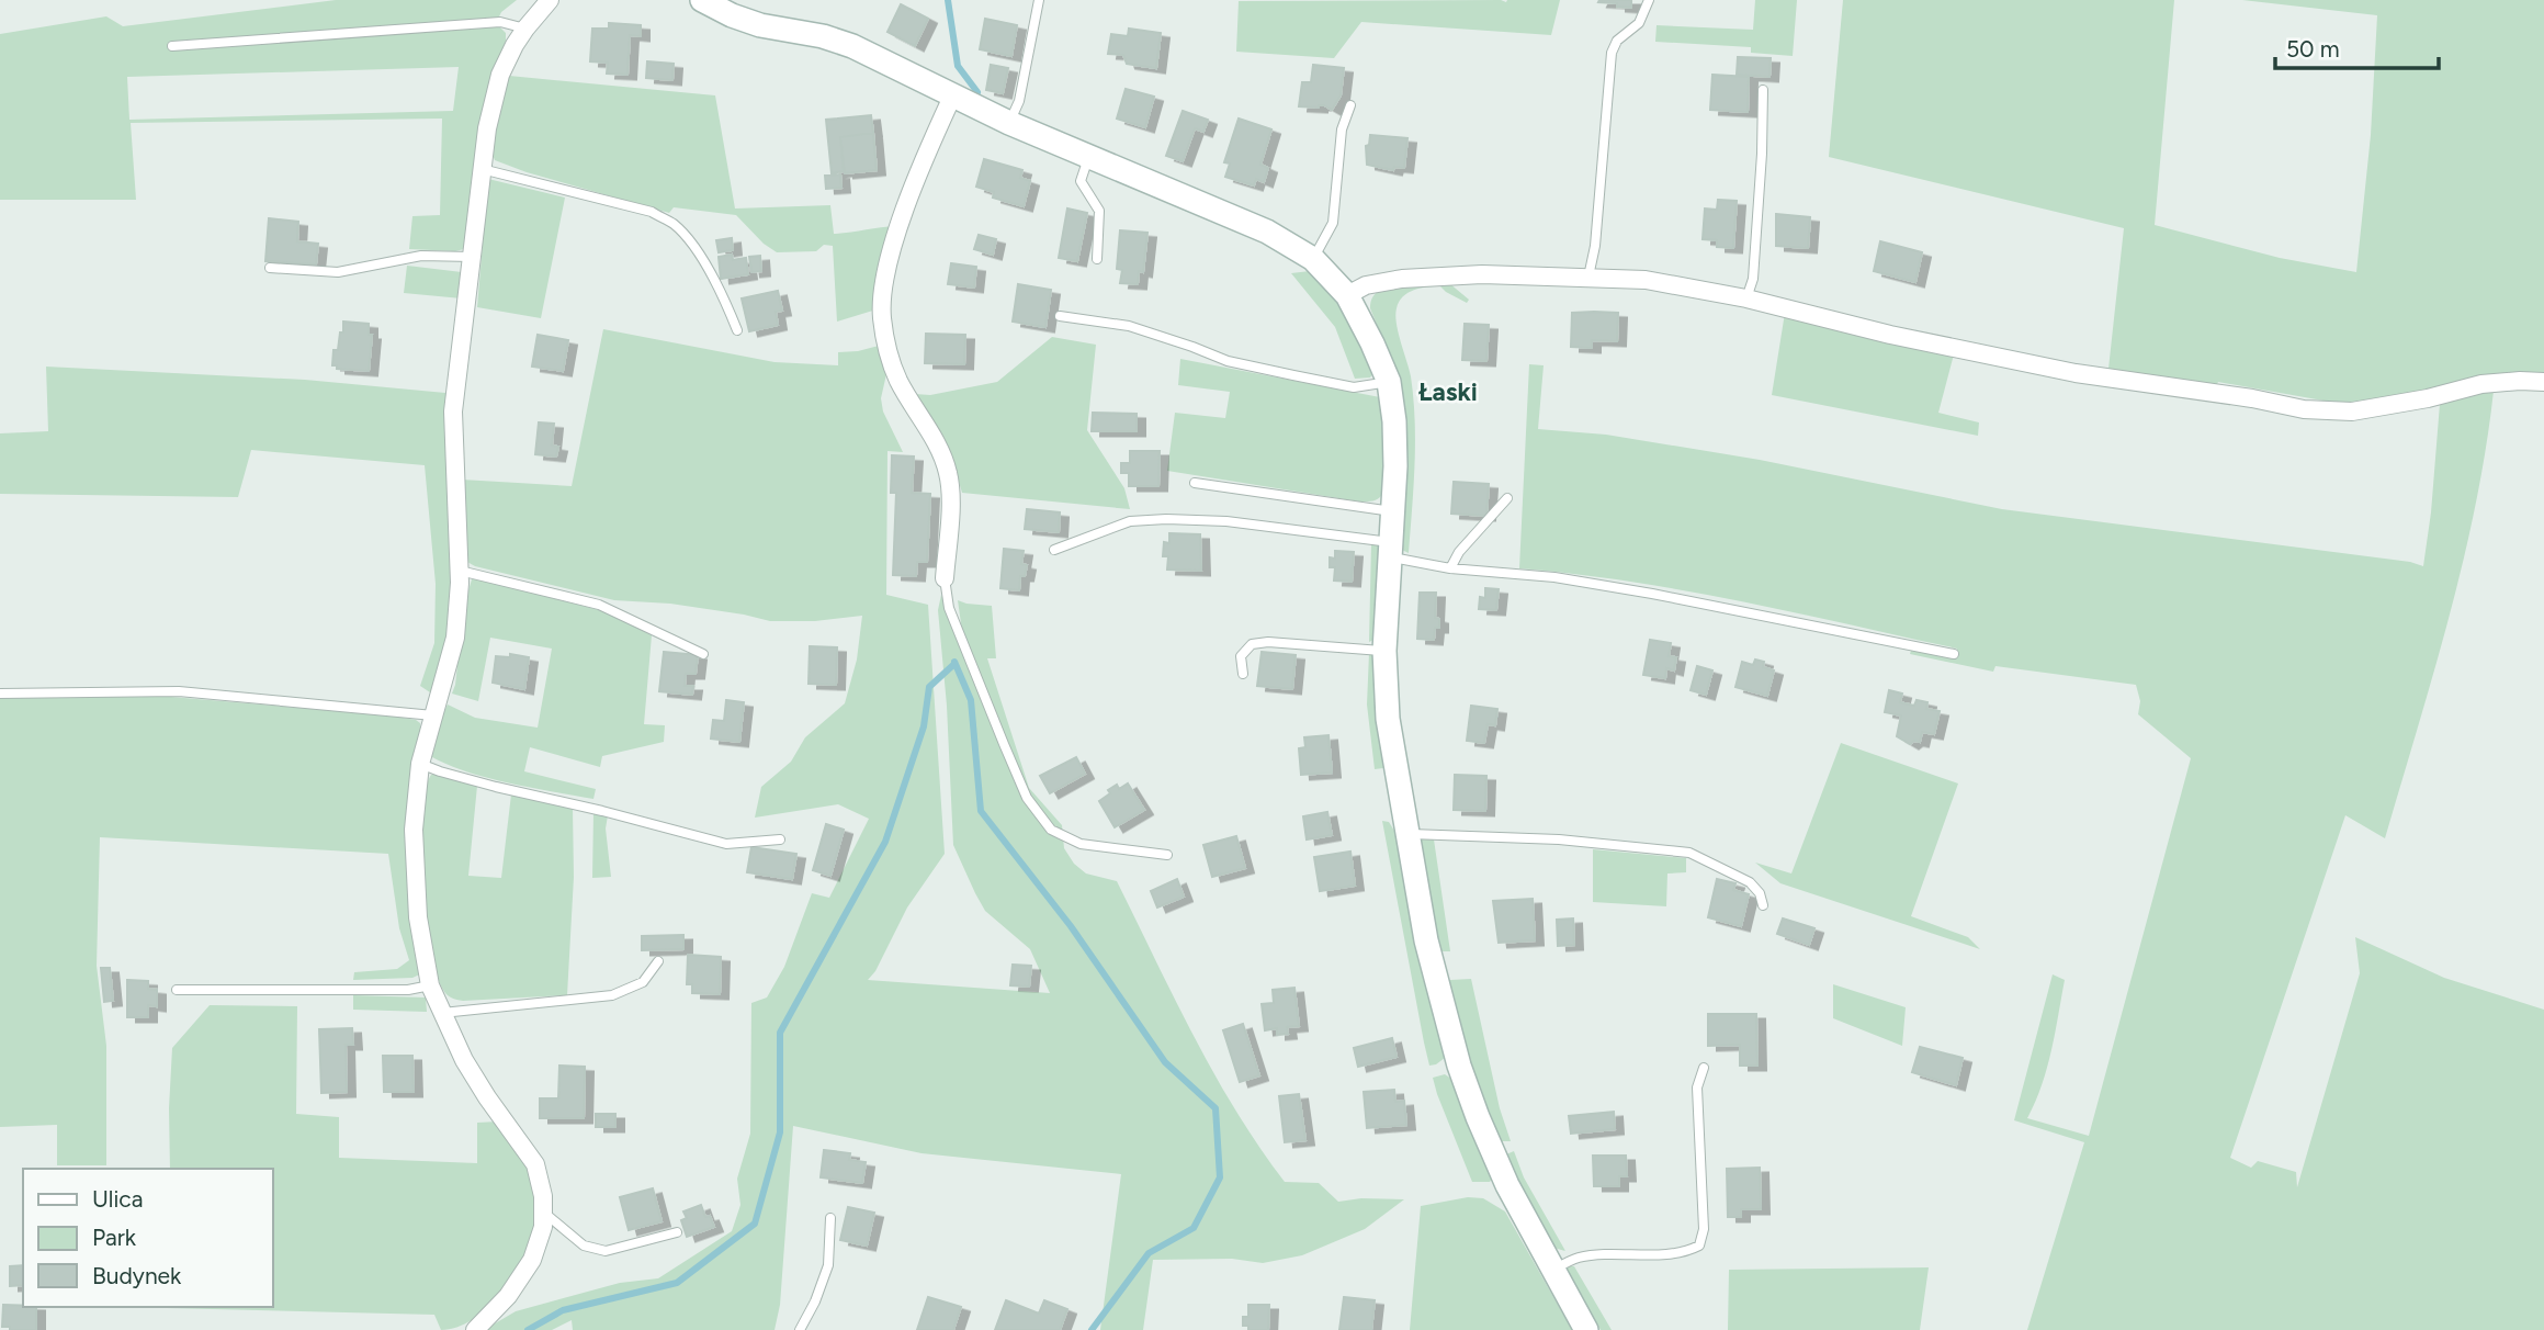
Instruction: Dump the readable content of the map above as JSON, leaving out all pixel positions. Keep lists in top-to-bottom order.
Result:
{
  "districts": ["Łaski"],
  "legend": ["Ulica", "Park", "Budynek"],
  "scale_bar": "50 m"
}
